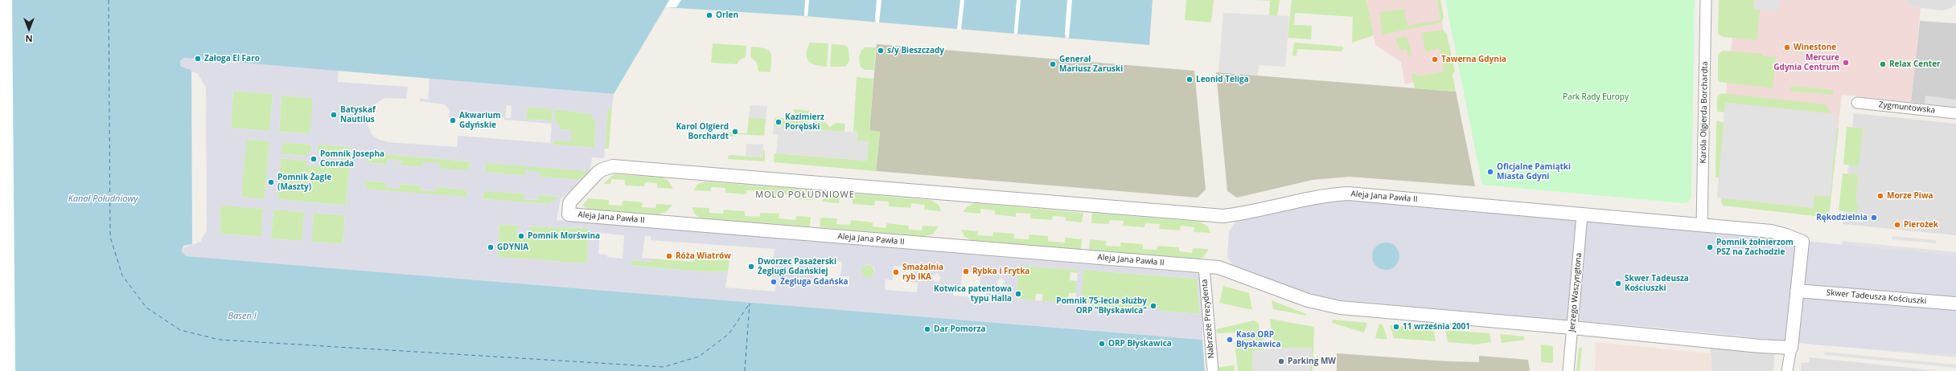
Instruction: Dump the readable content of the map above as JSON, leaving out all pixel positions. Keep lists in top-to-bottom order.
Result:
{
  "streets": {
    "street": [
      "Zygmuntowska",
      "Karola Olgierda Borchardta",
      "Aleja Jana Pawła II",
      "Jerzego Waszyngtona",
      "Skwer Tadeusza Kościuszki",
      "Nabrzeże Prezydenta"
    ]
  },
  "crossings": [
    ["Aleja Jana Pawła II", "Jerzego Waszyngtona"],
    ["Aleja Jana Pawła II", "Nabrzeże Prezydenta"]
  ],
  "districts": ["MOLO POŁUDNIOWE"],
  "water": ["Kanał Południowy", "Basen I"],
  "parks": ["Park Rady Europy"],
  "places": [
    "Orlen",
    "Winestone",
    "s/y Bieszczady",
    "Załoga El Faro",
    "Tawerna Gdynia",
    "Mercure Gdynia Centrum",
    "Generał Mariusz Zaruski",
    "Relax Center",
    "Leonid Teliga",
    "Batyskaf Nautilus",
    "Akwarium Gdyńskie",
    "Kazimierz Porębski",
    "Karol Olgierd Borchardt",
    "Pomnik Josepha Conrada",
    "Oficjalne Pamiątki Miasta Gdyni",
    "Pomnik Żagle (Maszty)",
    "Morze Piwa",
    "Rękodzielnia",
    "Pierożek",
    "Pomnik Morświna",
    "GDYNIA",
    "Pomnik żołnierzom PSZ na Zachodzie",
    "Róża Wiatrów",
    "Dworzec Pasażerski Żeglugi Gdańskiej",
    "Rybka i Frytka",
    "Smażalnia ryb IKA",
    "Żegluga Gdańska",
    "Skwer Tadeusza Kościuszki",
    "Kotwica patentowa typu Halla",
    "Pomnik 75-lecia służby ORP \"Błyskawica\"",
    "11 września 2001",
    "Dar Pomorza",
    "Kasa ORP Błyskawica",
    "ORP Błyskawica",
    "Parking MW"
  ],
  "north": "bottom"
}
